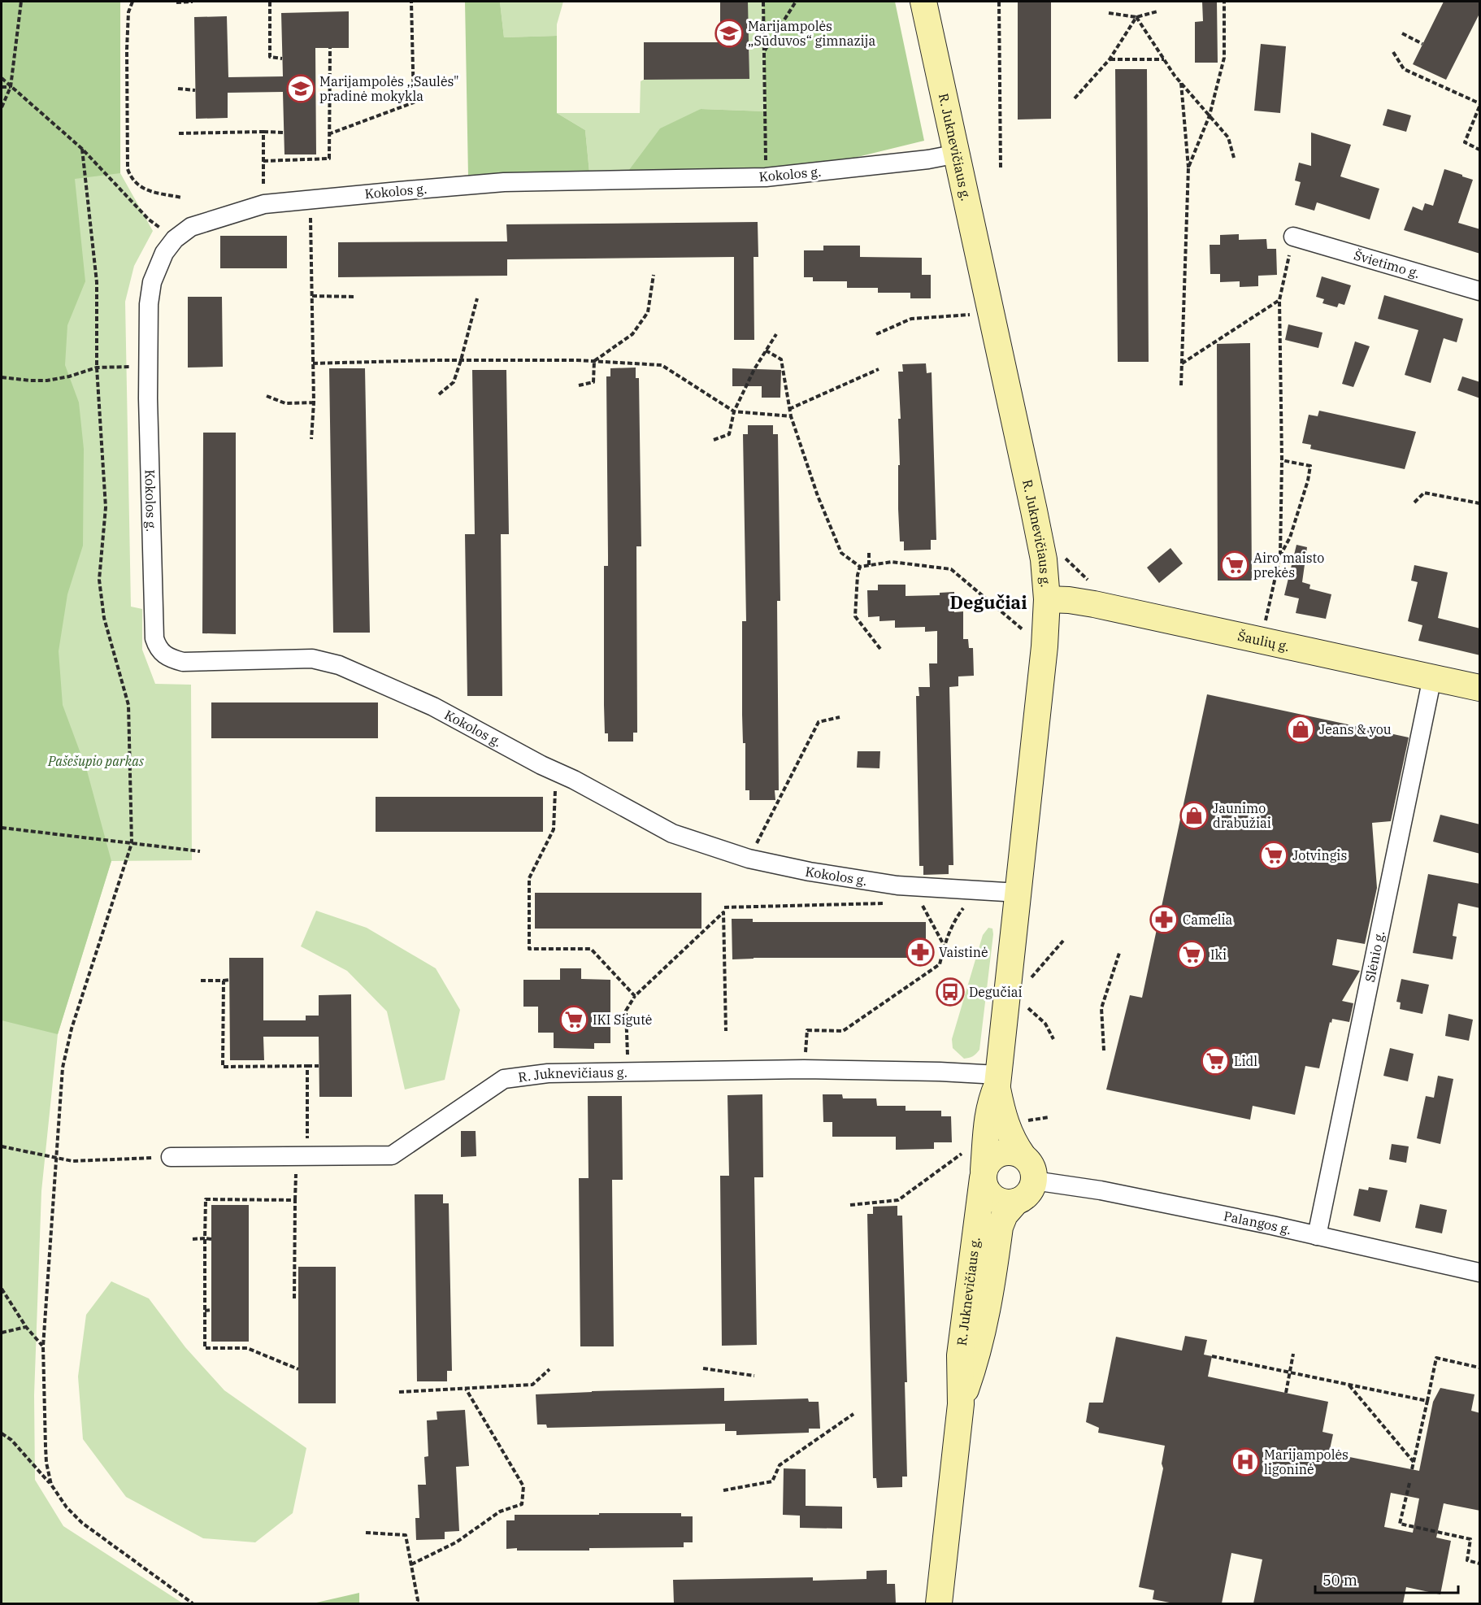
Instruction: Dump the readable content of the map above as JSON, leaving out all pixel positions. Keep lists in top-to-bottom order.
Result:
{
  "streets": {
    "street": [
      "R. Juknevičiaus g.",
      "Kokolos g.",
      "Švietimo g.",
      "Šaulių g.",
      "Slėnio g.",
      "Palangos g."
    ]
  },
  "crossings": [
    ["R. Juknevičiaus g.", "Kokolos g."],
    ["R. Juknevičiaus g.", "Šaulių g."],
    ["R. Juknevičiaus g.", "Palangos g."],
    ["Šaulių g.", "Slėnio g."],
    ["Slėnio g.", "Palangos g."]
  ],
  "districts": ["Degučiai"],
  "parks": ["Pašešupio parkas"],
  "places": {
    "school or university": ["Marijampolės „Sūduvos“ gimnazija", "Marijampolės ,,Saulės\" pradinė mokykla"],
    "supermarket": [
      "Airo maisto prekės",
      "Jotvingis",
      "Iki",
      "IKI Sigutė",
      "Lidl"
    ],
    "shop": ["Jeans & you", "Jaunimo drabužiai"],
    "pharmacy": ["Camelia", "Vaistinė"],
    "bus stop": ["Degučiai"],
    "hospital": ["Marijampolės ligoninė"]
  },
  "scale_bar": "50 m"
}
